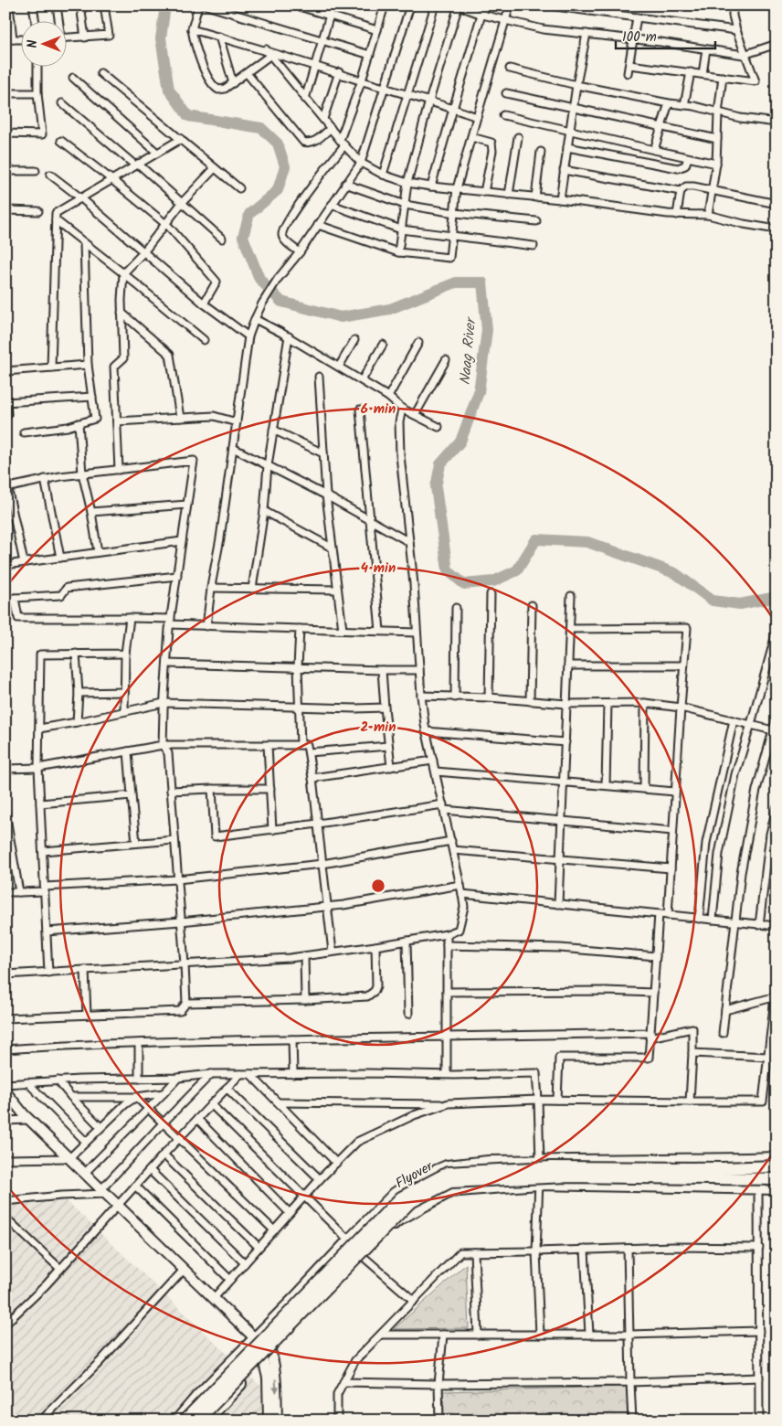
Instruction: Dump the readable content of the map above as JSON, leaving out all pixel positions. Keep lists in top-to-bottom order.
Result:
{
  "streets": {
    "highway": ["Flyover"]
  },
  "water": ["Naag River"],
  "scale_bar": "100 m",
  "north": "left",
  "rings": ["6 min", "4 min", "2 min"]
}
